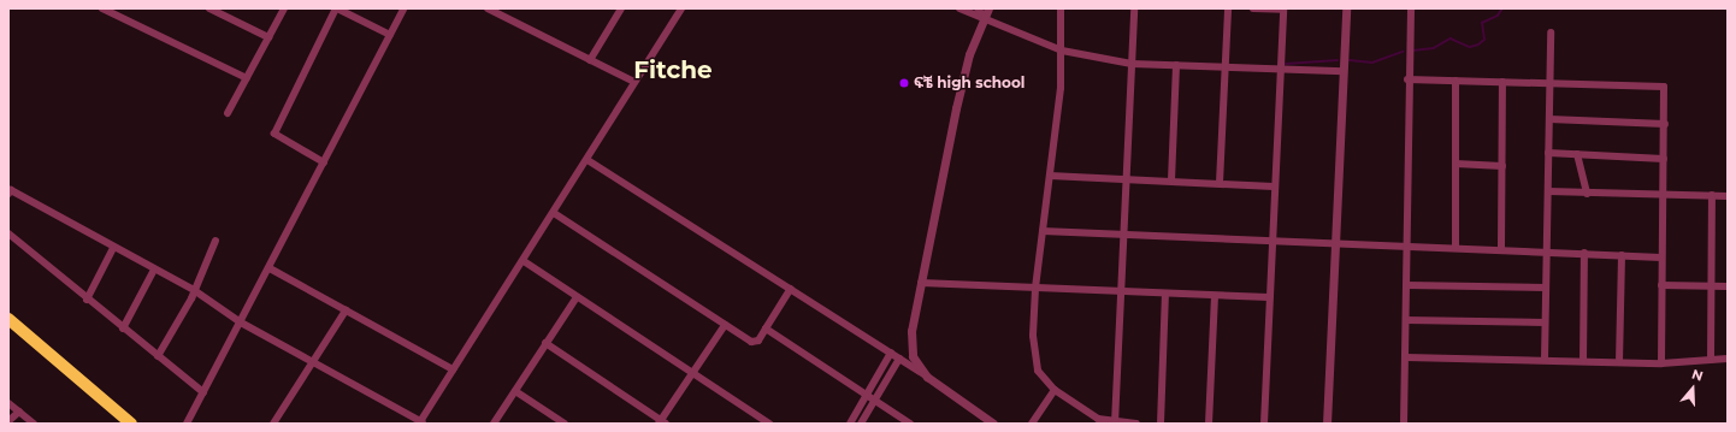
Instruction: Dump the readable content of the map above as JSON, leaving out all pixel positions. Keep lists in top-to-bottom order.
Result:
{
  "districts": ["Fitche"],
  "places": ["ፍቼ high school"],
  "north": "top"
}
